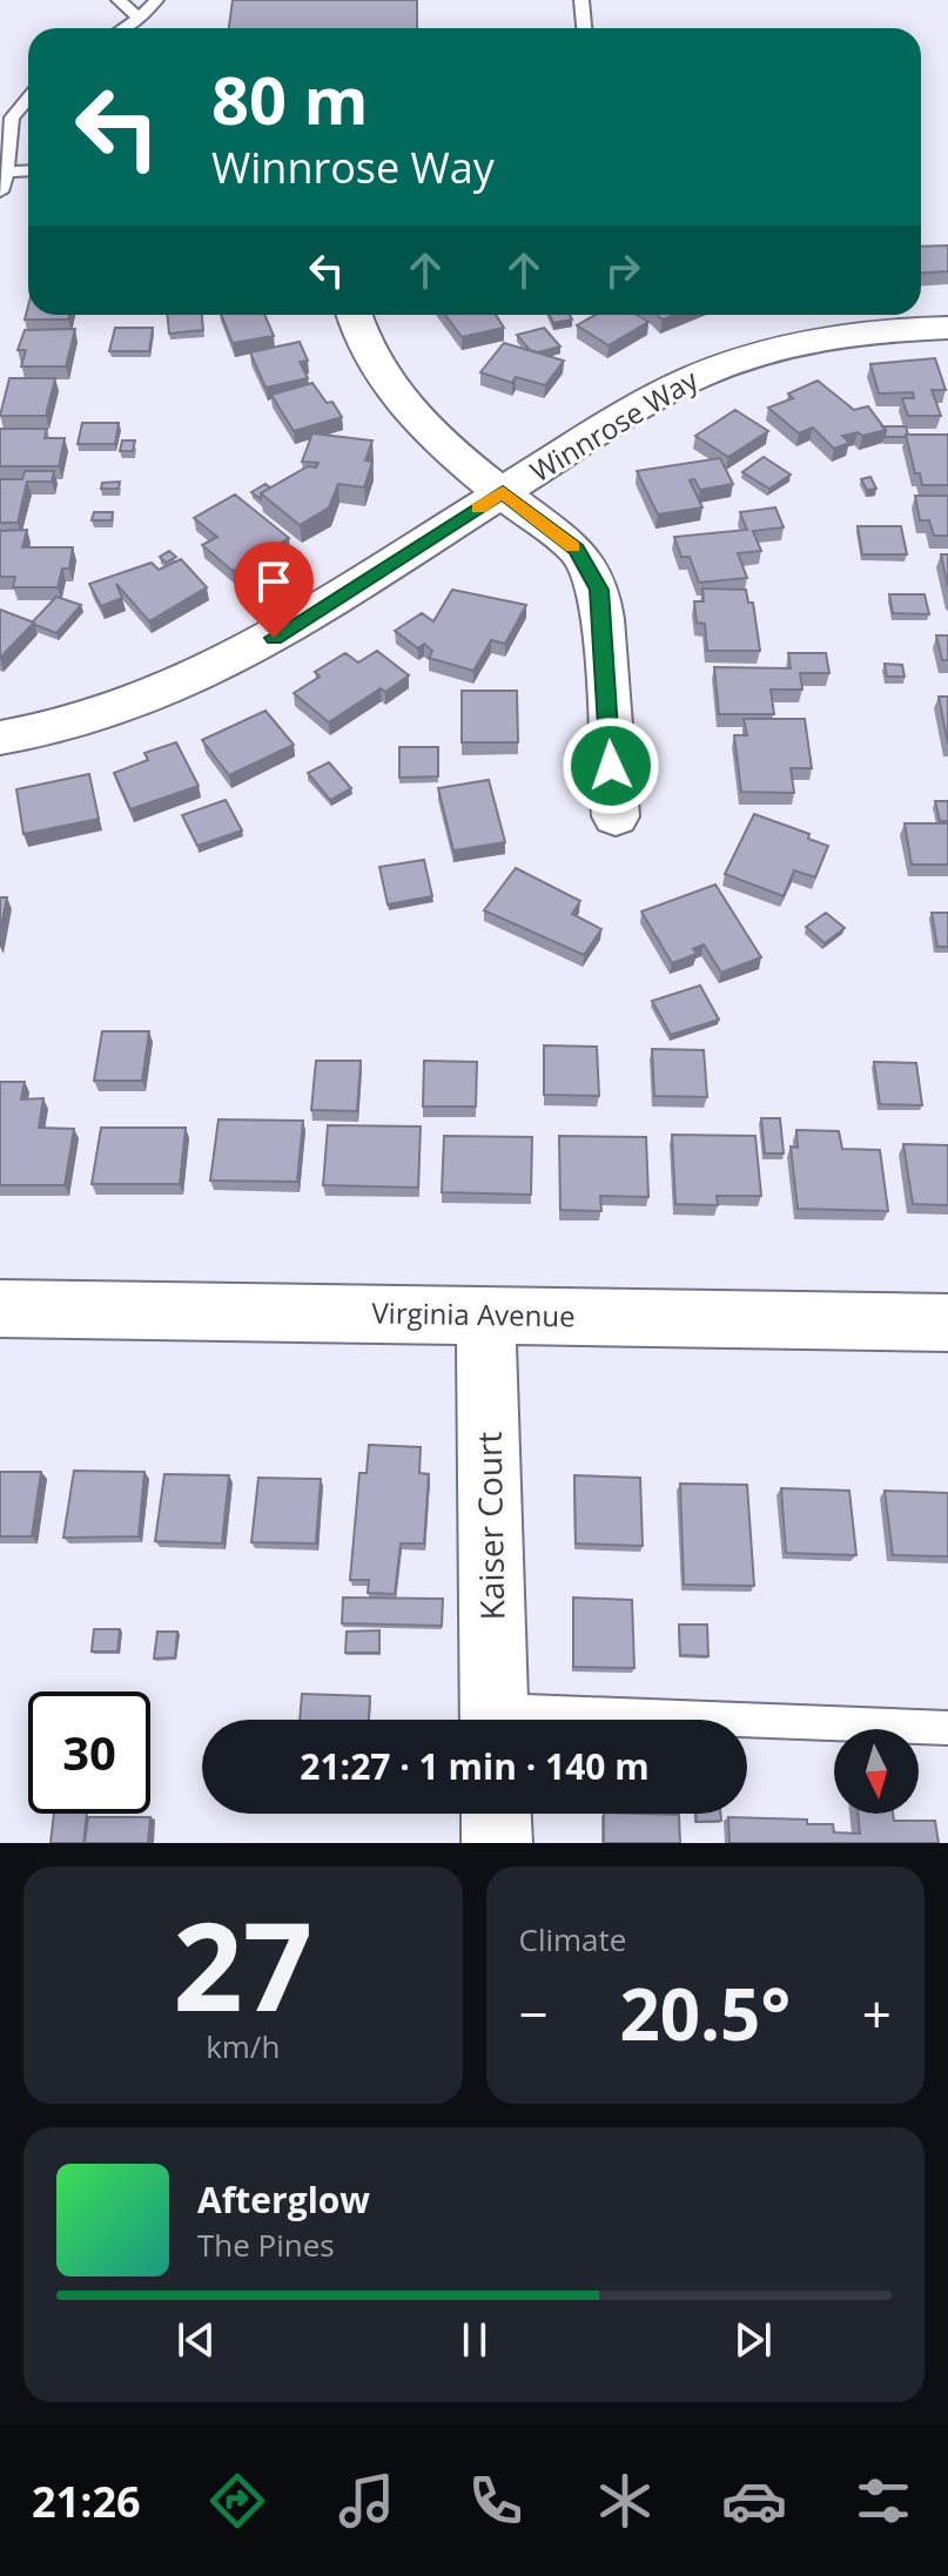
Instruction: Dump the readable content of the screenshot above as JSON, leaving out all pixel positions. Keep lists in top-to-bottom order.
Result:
{
  "streets": {
    "street": ["Winnrose Way", "Virginia Avenue", "Kaiser Court"]
  },
  "crossings": [
    ["Virginia Avenue", "Kaiser Court"]
  ],
  "north": "bottom",
  "page": {
    "turn": ["80 m", "Winnrose Way"],
    "limit": "30",
    "trip": "21:27 · 1 min · 140 m",
    "tile": [
      ["27", "km/h"],
      "Climate"
    ],
    "heat": ["−", "20.5°", "+"],
    "song": ["Afterglow", "The Pines"],
    "tabs": "21:26"
  }
}
